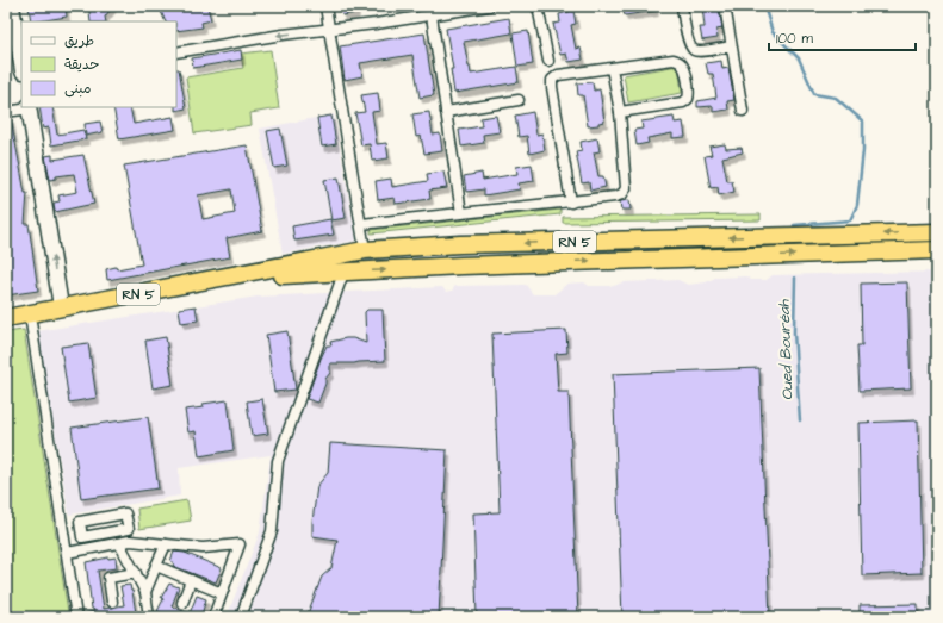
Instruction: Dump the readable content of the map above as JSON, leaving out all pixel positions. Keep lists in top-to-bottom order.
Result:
{
  "streets": {
    "highway": ["RN 5"]
  },
  "water": ["Oued Bouréah"],
  "legend": ["طريق", "حديقة", "مبنى"],
  "scale_bar": "100 m"
}
